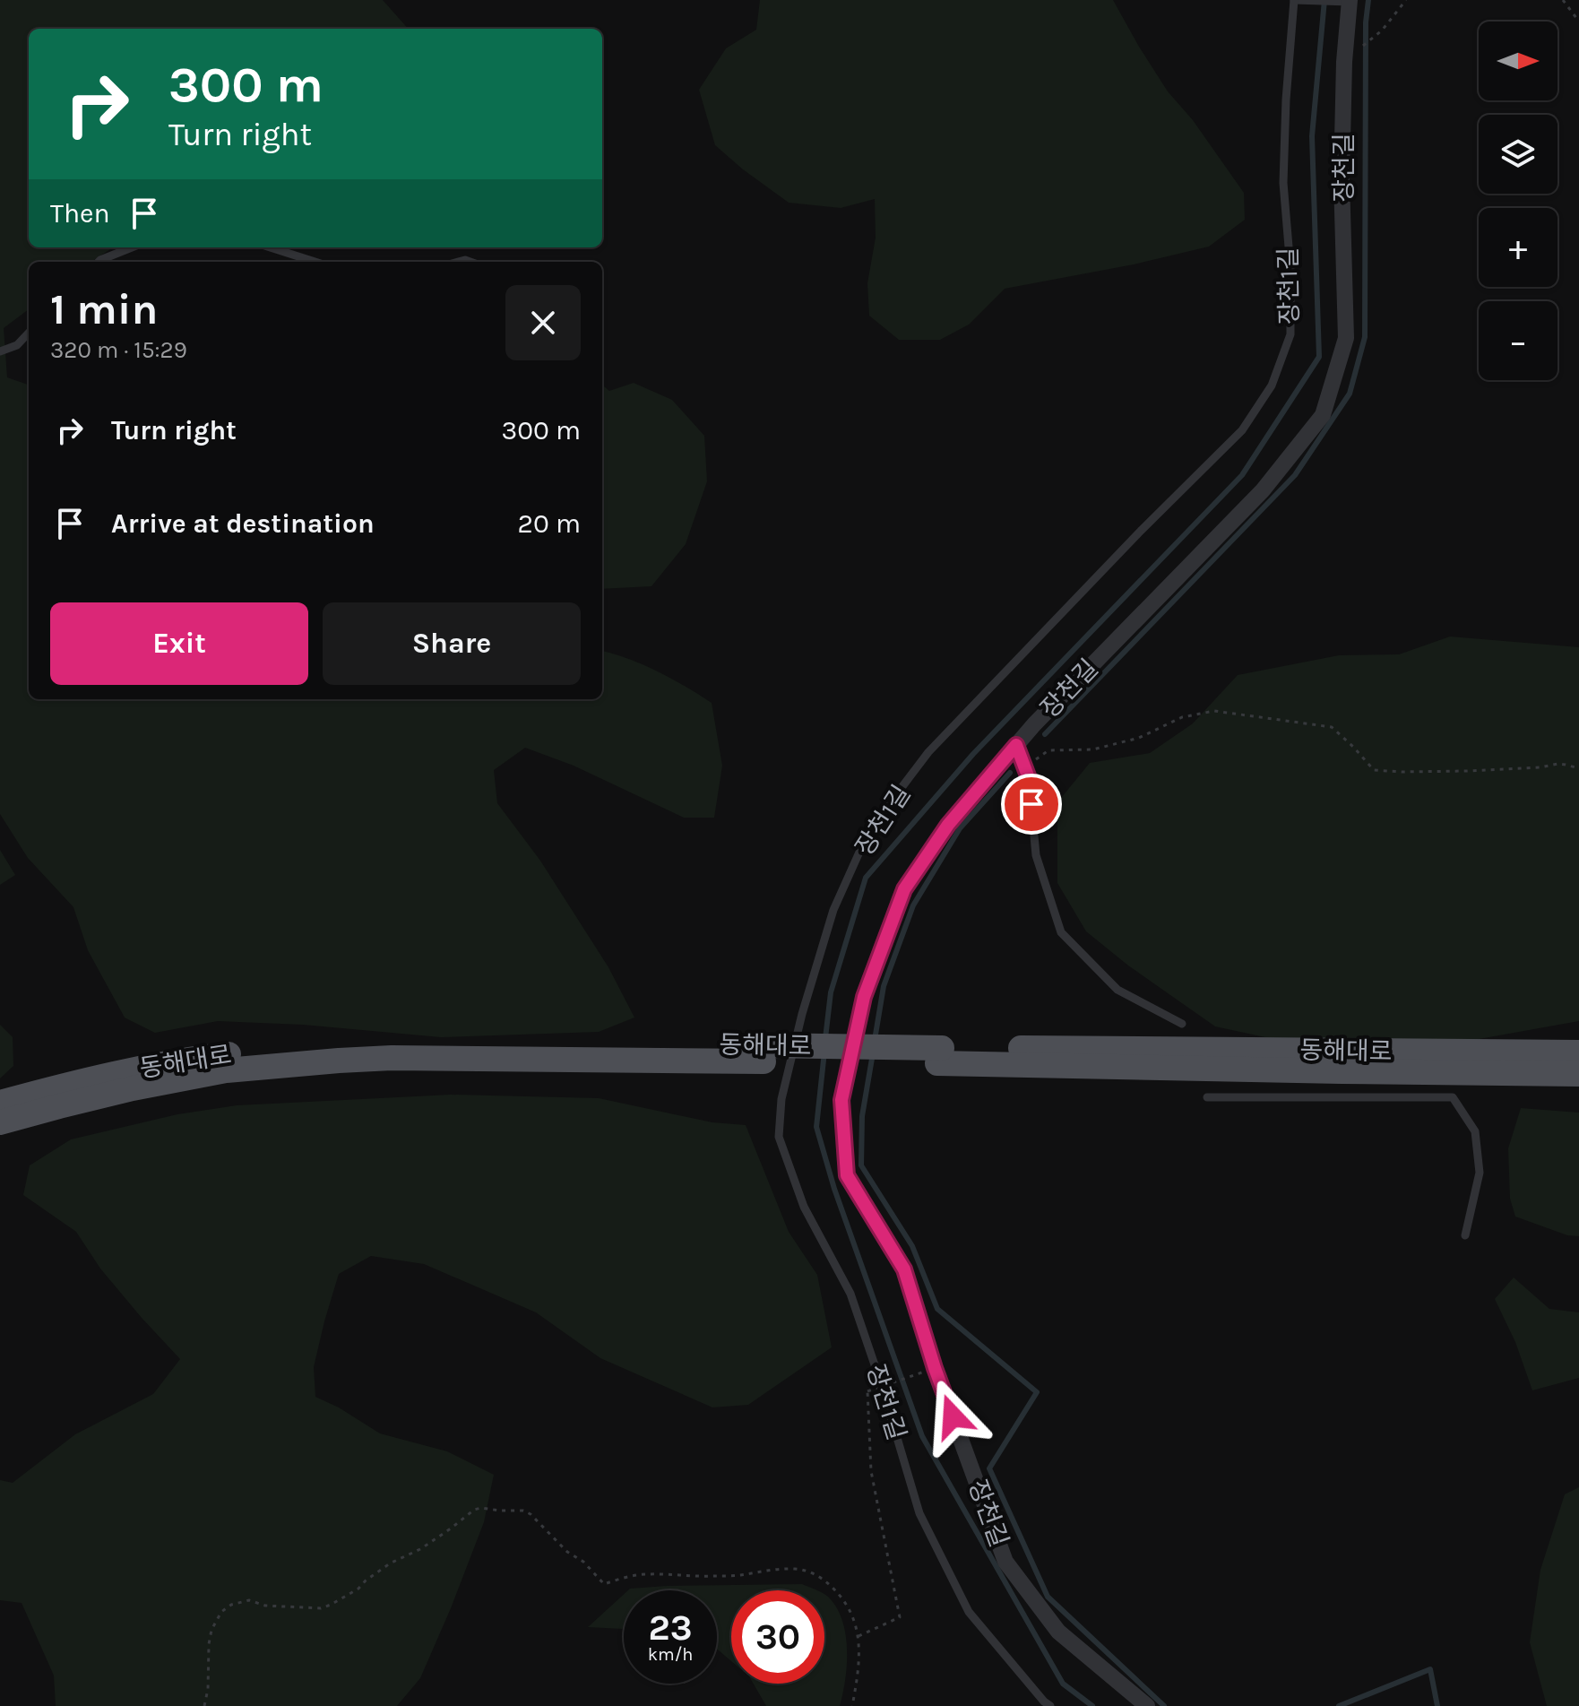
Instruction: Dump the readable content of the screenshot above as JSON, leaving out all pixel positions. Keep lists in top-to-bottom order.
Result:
{
  "streets": {
    "main road": ["동해대로"],
    "street": ["장천길"],
    "lane": ["장천1길"]
  },
  "north": "right",
  "page": {
    "map_buttons": ["+", "−"],
    "turn": ["300 m", "Turn right"],
    "then": "Then",
    "heading": ["1 min", "320 m · 15:29"],
    "list": [
      {
        "name": "Turn right",
        "value": "300 m"
      },
      {
        "name": "Arrive at destination",
        "value": "20 m"
      }
    ],
    "buttons": ["Exit", "Share"],
    "speed": "23 km/h",
    "limit": "30"
  }
}
